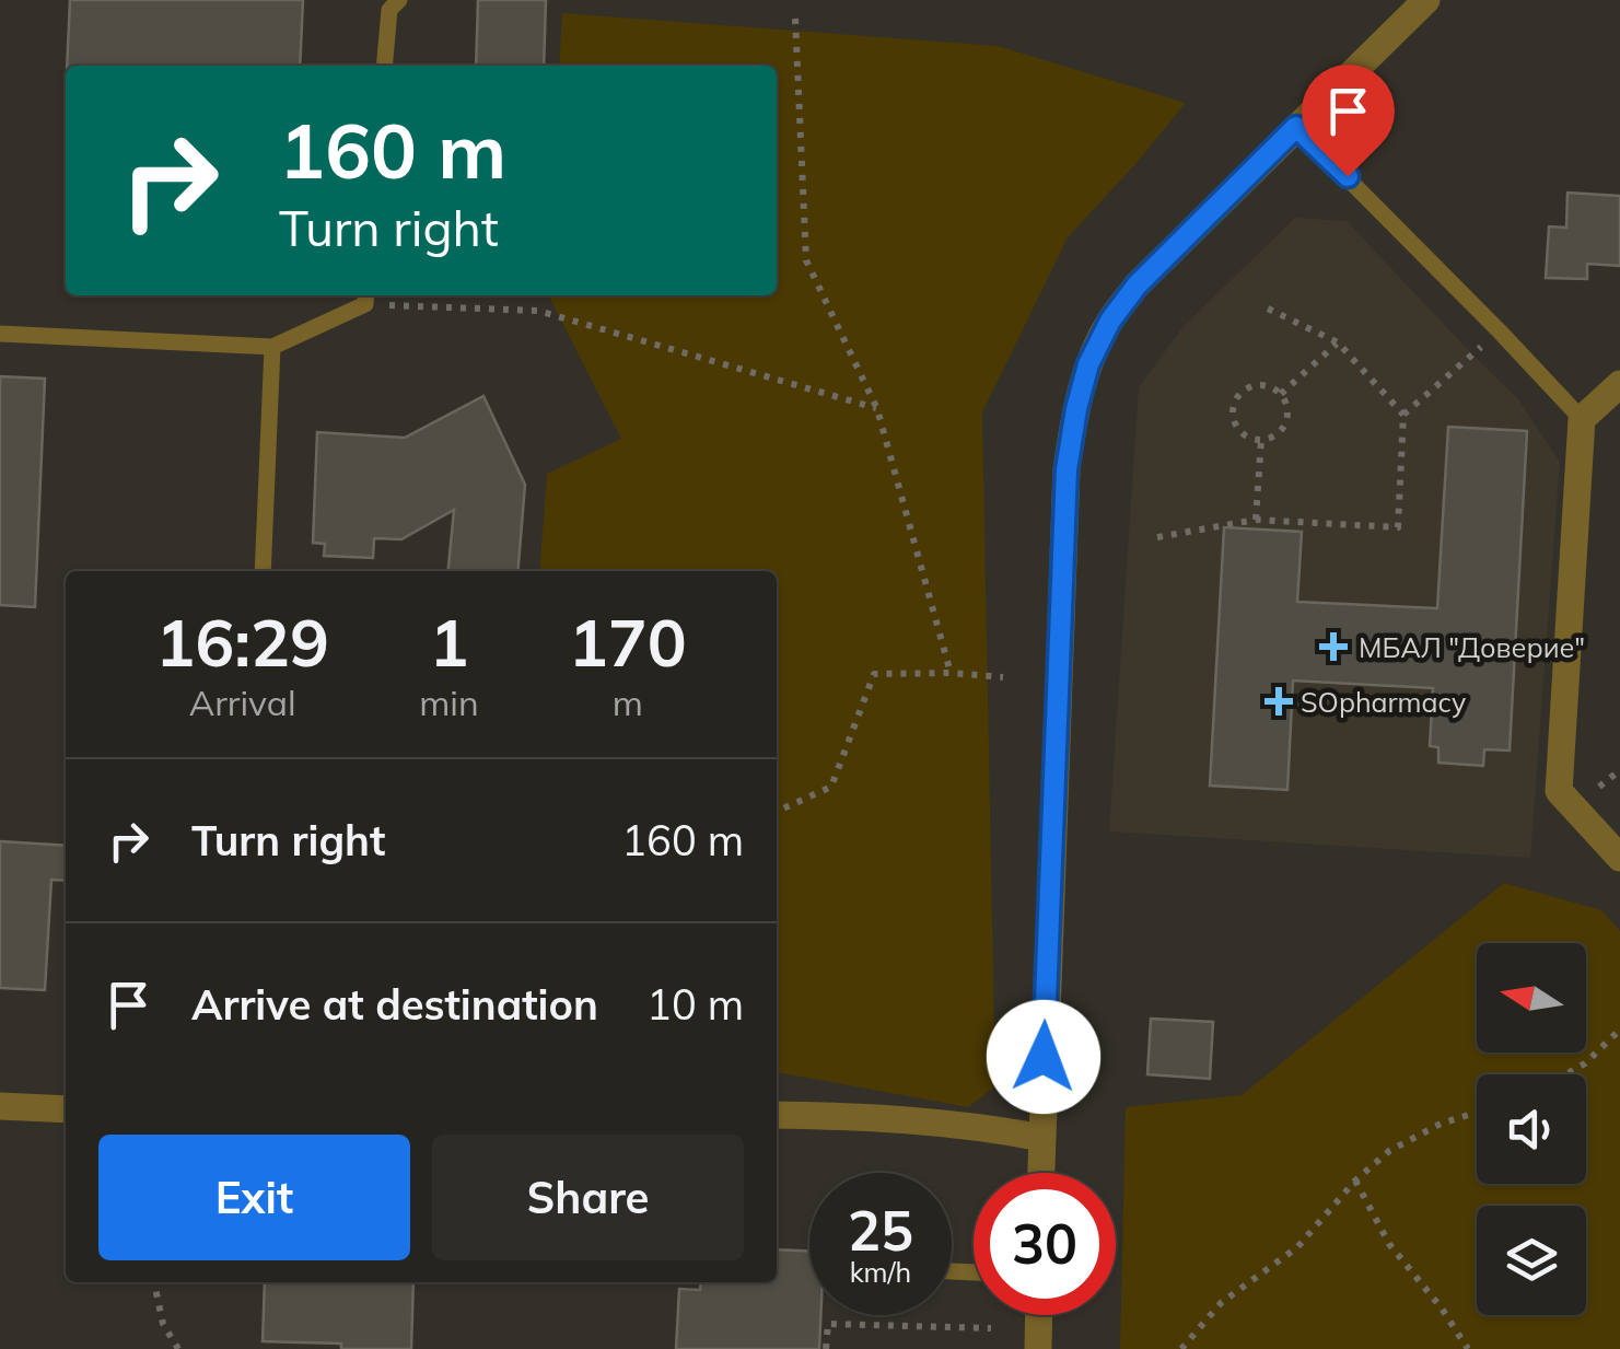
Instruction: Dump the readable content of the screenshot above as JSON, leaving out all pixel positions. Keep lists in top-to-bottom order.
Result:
{
  "places": {
    "health": ["МБАЛ \"Доверие\"", "SOpharmacy"]
  },
  "north": "left",
  "page": {
    "turn": ["160 m", "Turn right"],
    "eta": [
      "16:29",
      "Arrival",
      "1",
      "min",
      "170",
      "m"
    ],
    "list": [
      {
        "name": "Turn right",
        "value": "160 m"
      },
      {
        "name": "Arrive at destination",
        "value": "10 m"
      }
    ],
    "buttons": ["Exit", "Share"],
    "speed": "25 km/h",
    "limit": "30"
  }
}
